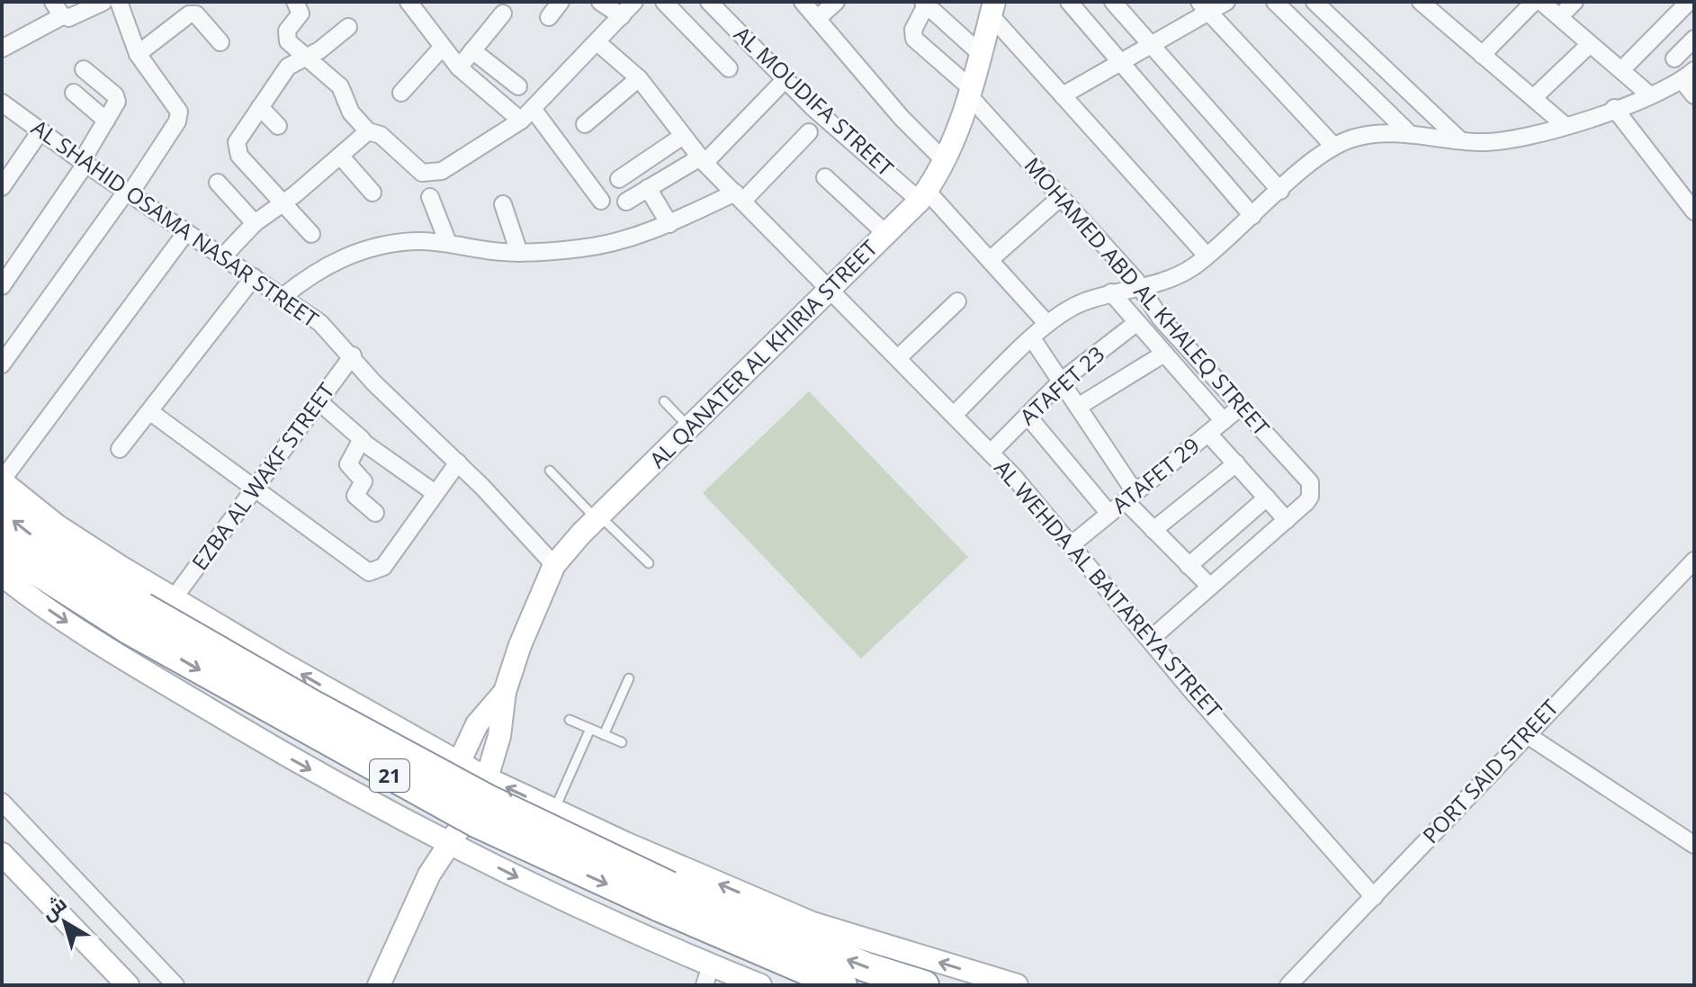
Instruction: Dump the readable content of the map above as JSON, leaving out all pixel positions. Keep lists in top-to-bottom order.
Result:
{
  "streets": {
    "highway": ["21"],
    "street": [
      "AL MOUDIFA STREET",
      "AL SHAHID OSAMA NASAR STREET",
      "MOHAMED ABD AL KHALEQ STREET",
      "AL QANATER AL KHIRIA STREET",
      "ATAFET 23",
      "ATAFET 29",
      "EZBA AL WAKF STREET",
      "AL WEHDA AL BAITAREYA STREET",
      "PORT SAID STREET"
    ]
  },
  "crossings": [
    ["AL MOUDIFA STREET", "AL QANATER AL KHIRIA STREET"],
    ["AL SHAHID OSAMA NASAR STREET", "AL QANATER AL KHIRIA STREET"],
    ["AL SHAHID OSAMA NASAR STREET", "EZBA AL WAKF STREET"],
    ["MOHAMED ABD AL KHALEQ STREET", "AL QANATER AL KHIRIA STREET"],
    ["MOHAMED ABD AL KHALEQ STREET", "ATAFET 29"],
    ["AL QANATER AL KHIRIA STREET", "AL WEHDA AL BAITAREYA STREET"],
    ["ATAFET 23", "AL WEHDA AL BAITAREYA STREET"],
    ["ATAFET 29", "AL WEHDA AL BAITAREYA STREET"],
    ["AL WEHDA AL BAITAREYA STREET", "PORT SAID STREET"]
  ],
  "north": "top left"
}
